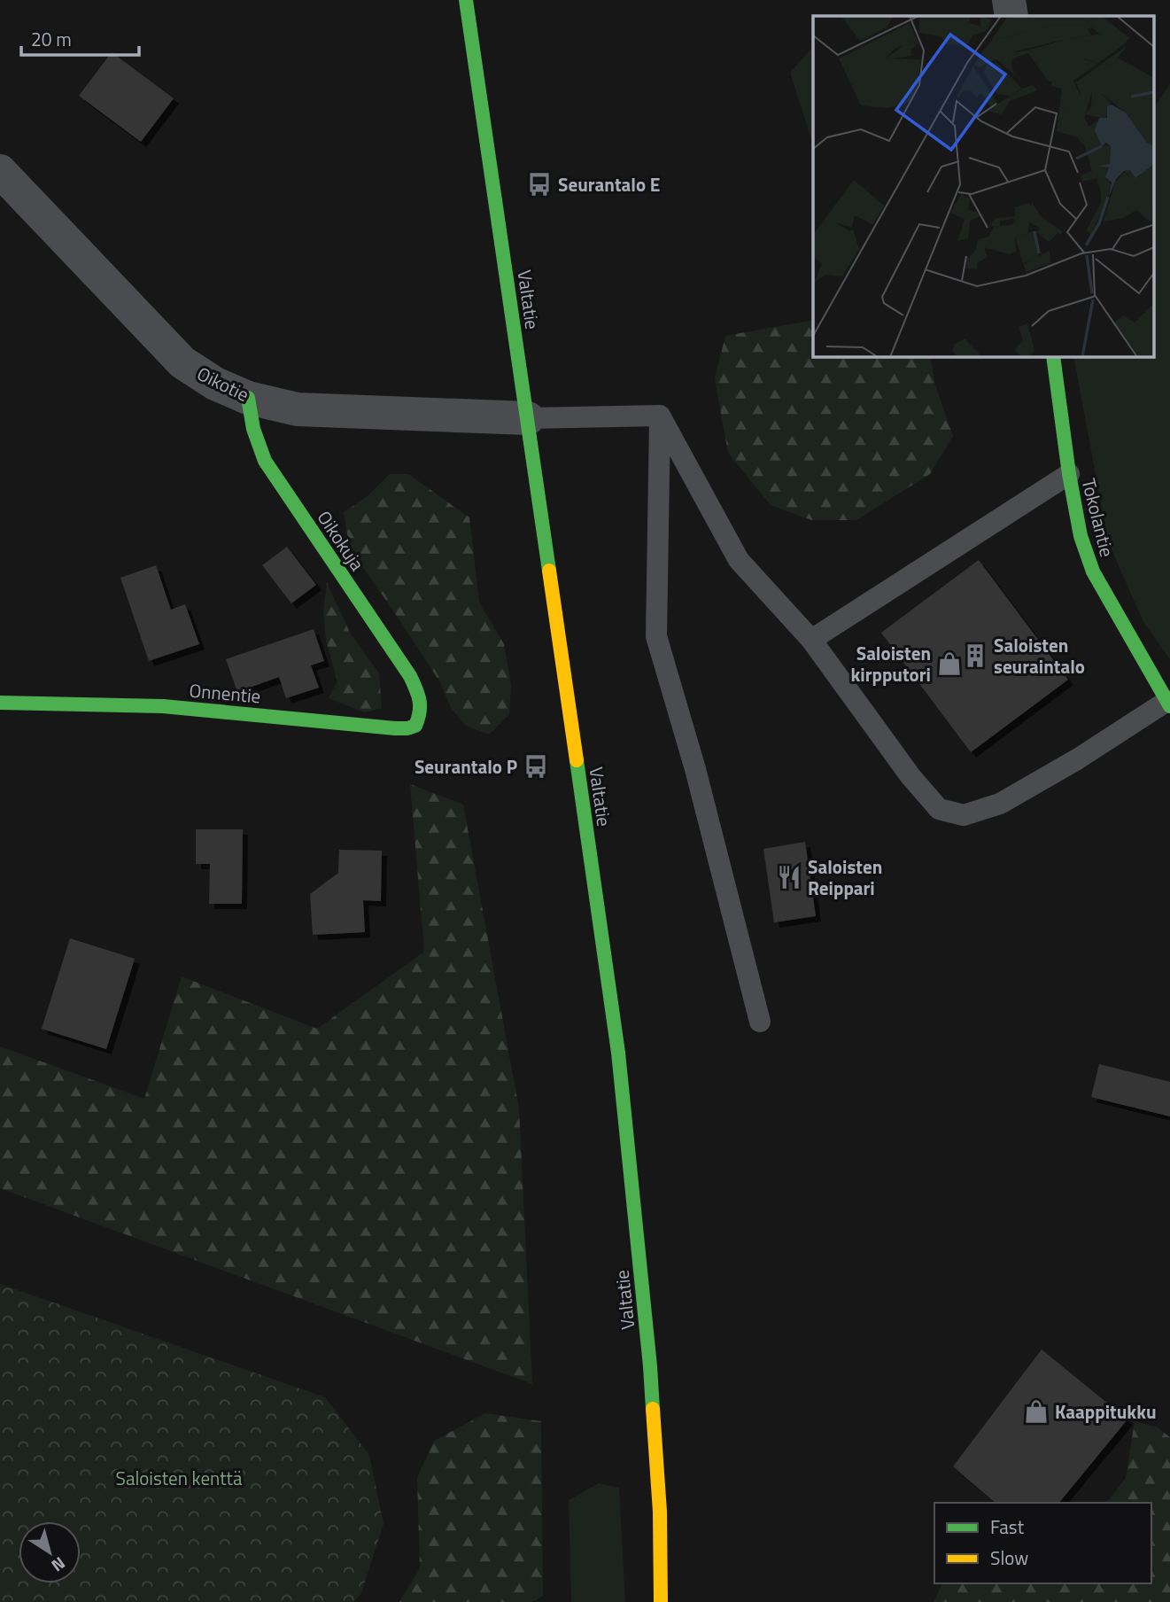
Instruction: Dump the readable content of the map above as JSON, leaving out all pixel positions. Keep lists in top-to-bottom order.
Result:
{
  "streets": {
    "main road": [
      "Valtatie",
      "Tokolantie",
      "Oikokuja",
      "Onnentie"
    ],
    "street": ["Oikotie"]
  },
  "crossings": [
    ["Valtatie", "Oikotie"],
    ["Oikotie", "Oikokuja"],
    ["Oikokuja", "Onnentie"]
  ],
  "parks": ["Saloisten kenttä"],
  "places": {
    "bus stop": ["Seurantalo E", "Seurantalo P"],
    "building": ["Saloisten seuraintalo"],
    "shop": ["Saloisten kirpputori", "Kaappitukku"],
    "restaurant": ["Saloisten Reippari"]
  },
  "legend": ["Fast", "Slow"],
  "scale_bar": "20 m",
  "north": "bottom right"
}
